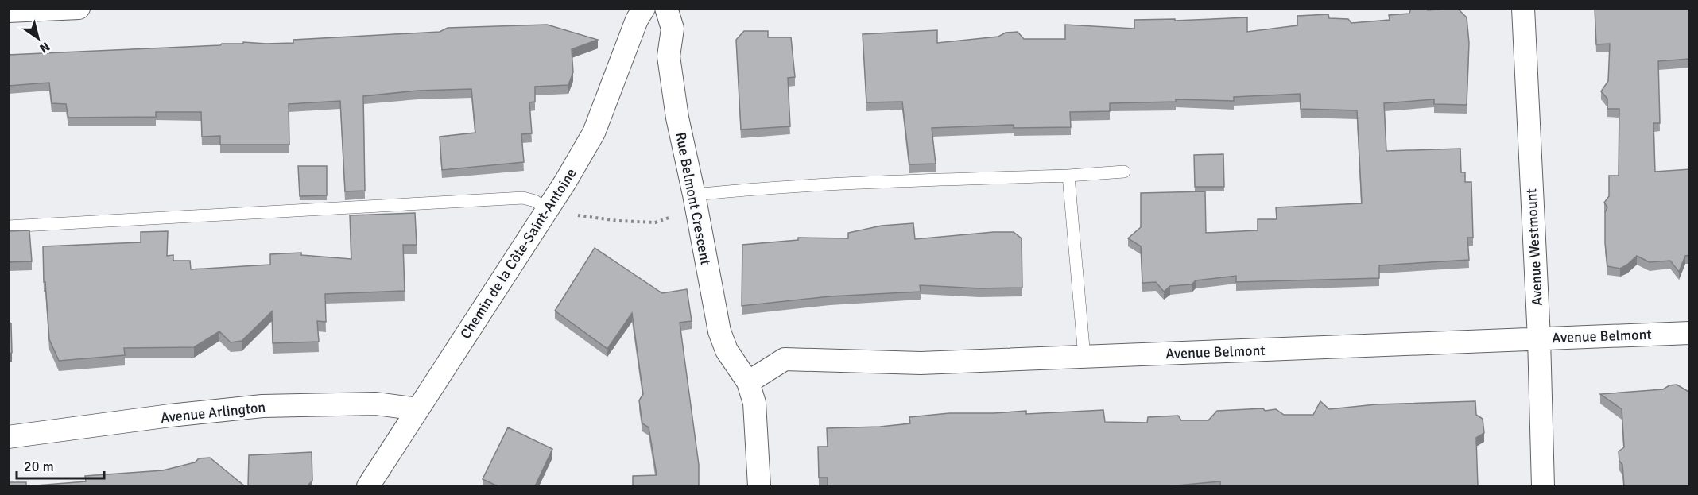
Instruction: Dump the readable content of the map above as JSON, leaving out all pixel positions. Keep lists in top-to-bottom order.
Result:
{
  "streets": {
    "street": [
      "Rue Belmont Crescent",
      "Avenue Westmount",
      "Chemin de la Côte-Saint-Antoine",
      "Avenue Belmont",
      "Avenue Arlington"
    ]
  },
  "crossings": [
    ["Rue Belmont Crescent", "Avenue Belmont"],
    ["Avenue Westmount", "Avenue Belmont"],
    ["Chemin de la Côte-Saint-Antoine", "Avenue Arlington"]
  ],
  "scale_bar": "20 m",
  "north": "bottom right"
}
